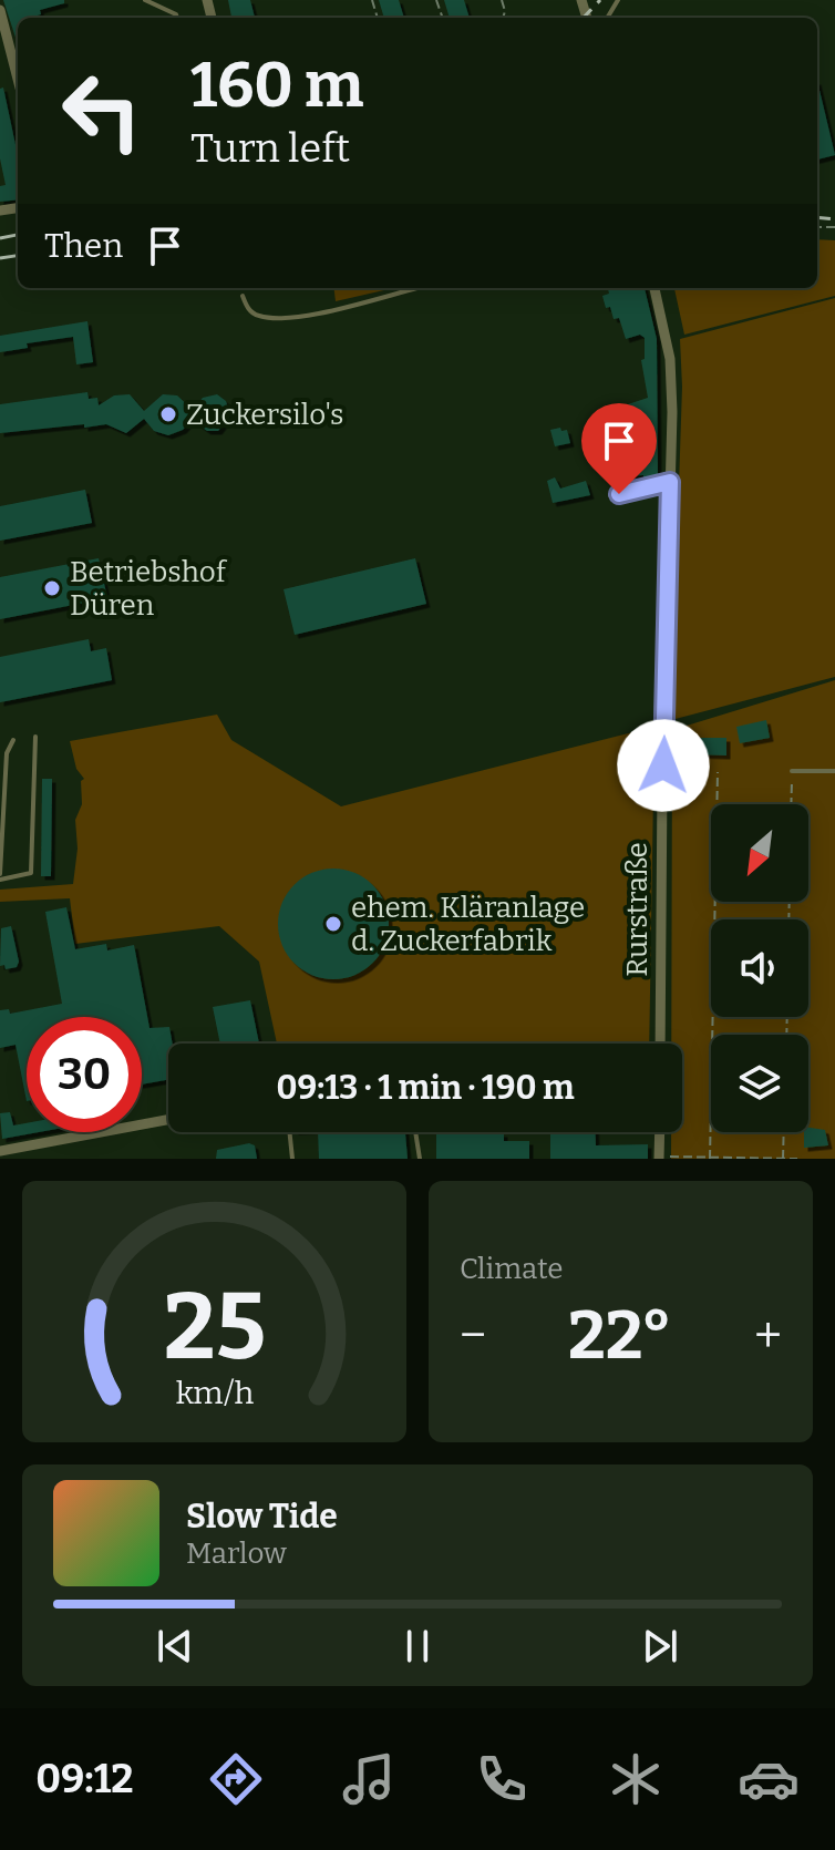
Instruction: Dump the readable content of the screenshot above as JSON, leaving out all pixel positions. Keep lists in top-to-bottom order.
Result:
{
  "streets": {
    "street": ["Rurstraße"]
  },
  "places": ["Zuckersilo's", "Betriebshof Düren", "ehem. Kläranlage d. Zuckerfabrik"],
  "north": "bottom left",
  "page": {
    "turn": ["160 m", "Turn left"],
    "then": "Then",
    "limit": "30",
    "trip": "09:13 · 1 min · 190 m",
    "tile": "Climate",
    "heat": ["−", "22°", "+"],
    "song": ["Slow Tide", "Marlow"],
    "tabs": "09:12",
    "gauge": ["25", "km/h"]
  }
}
